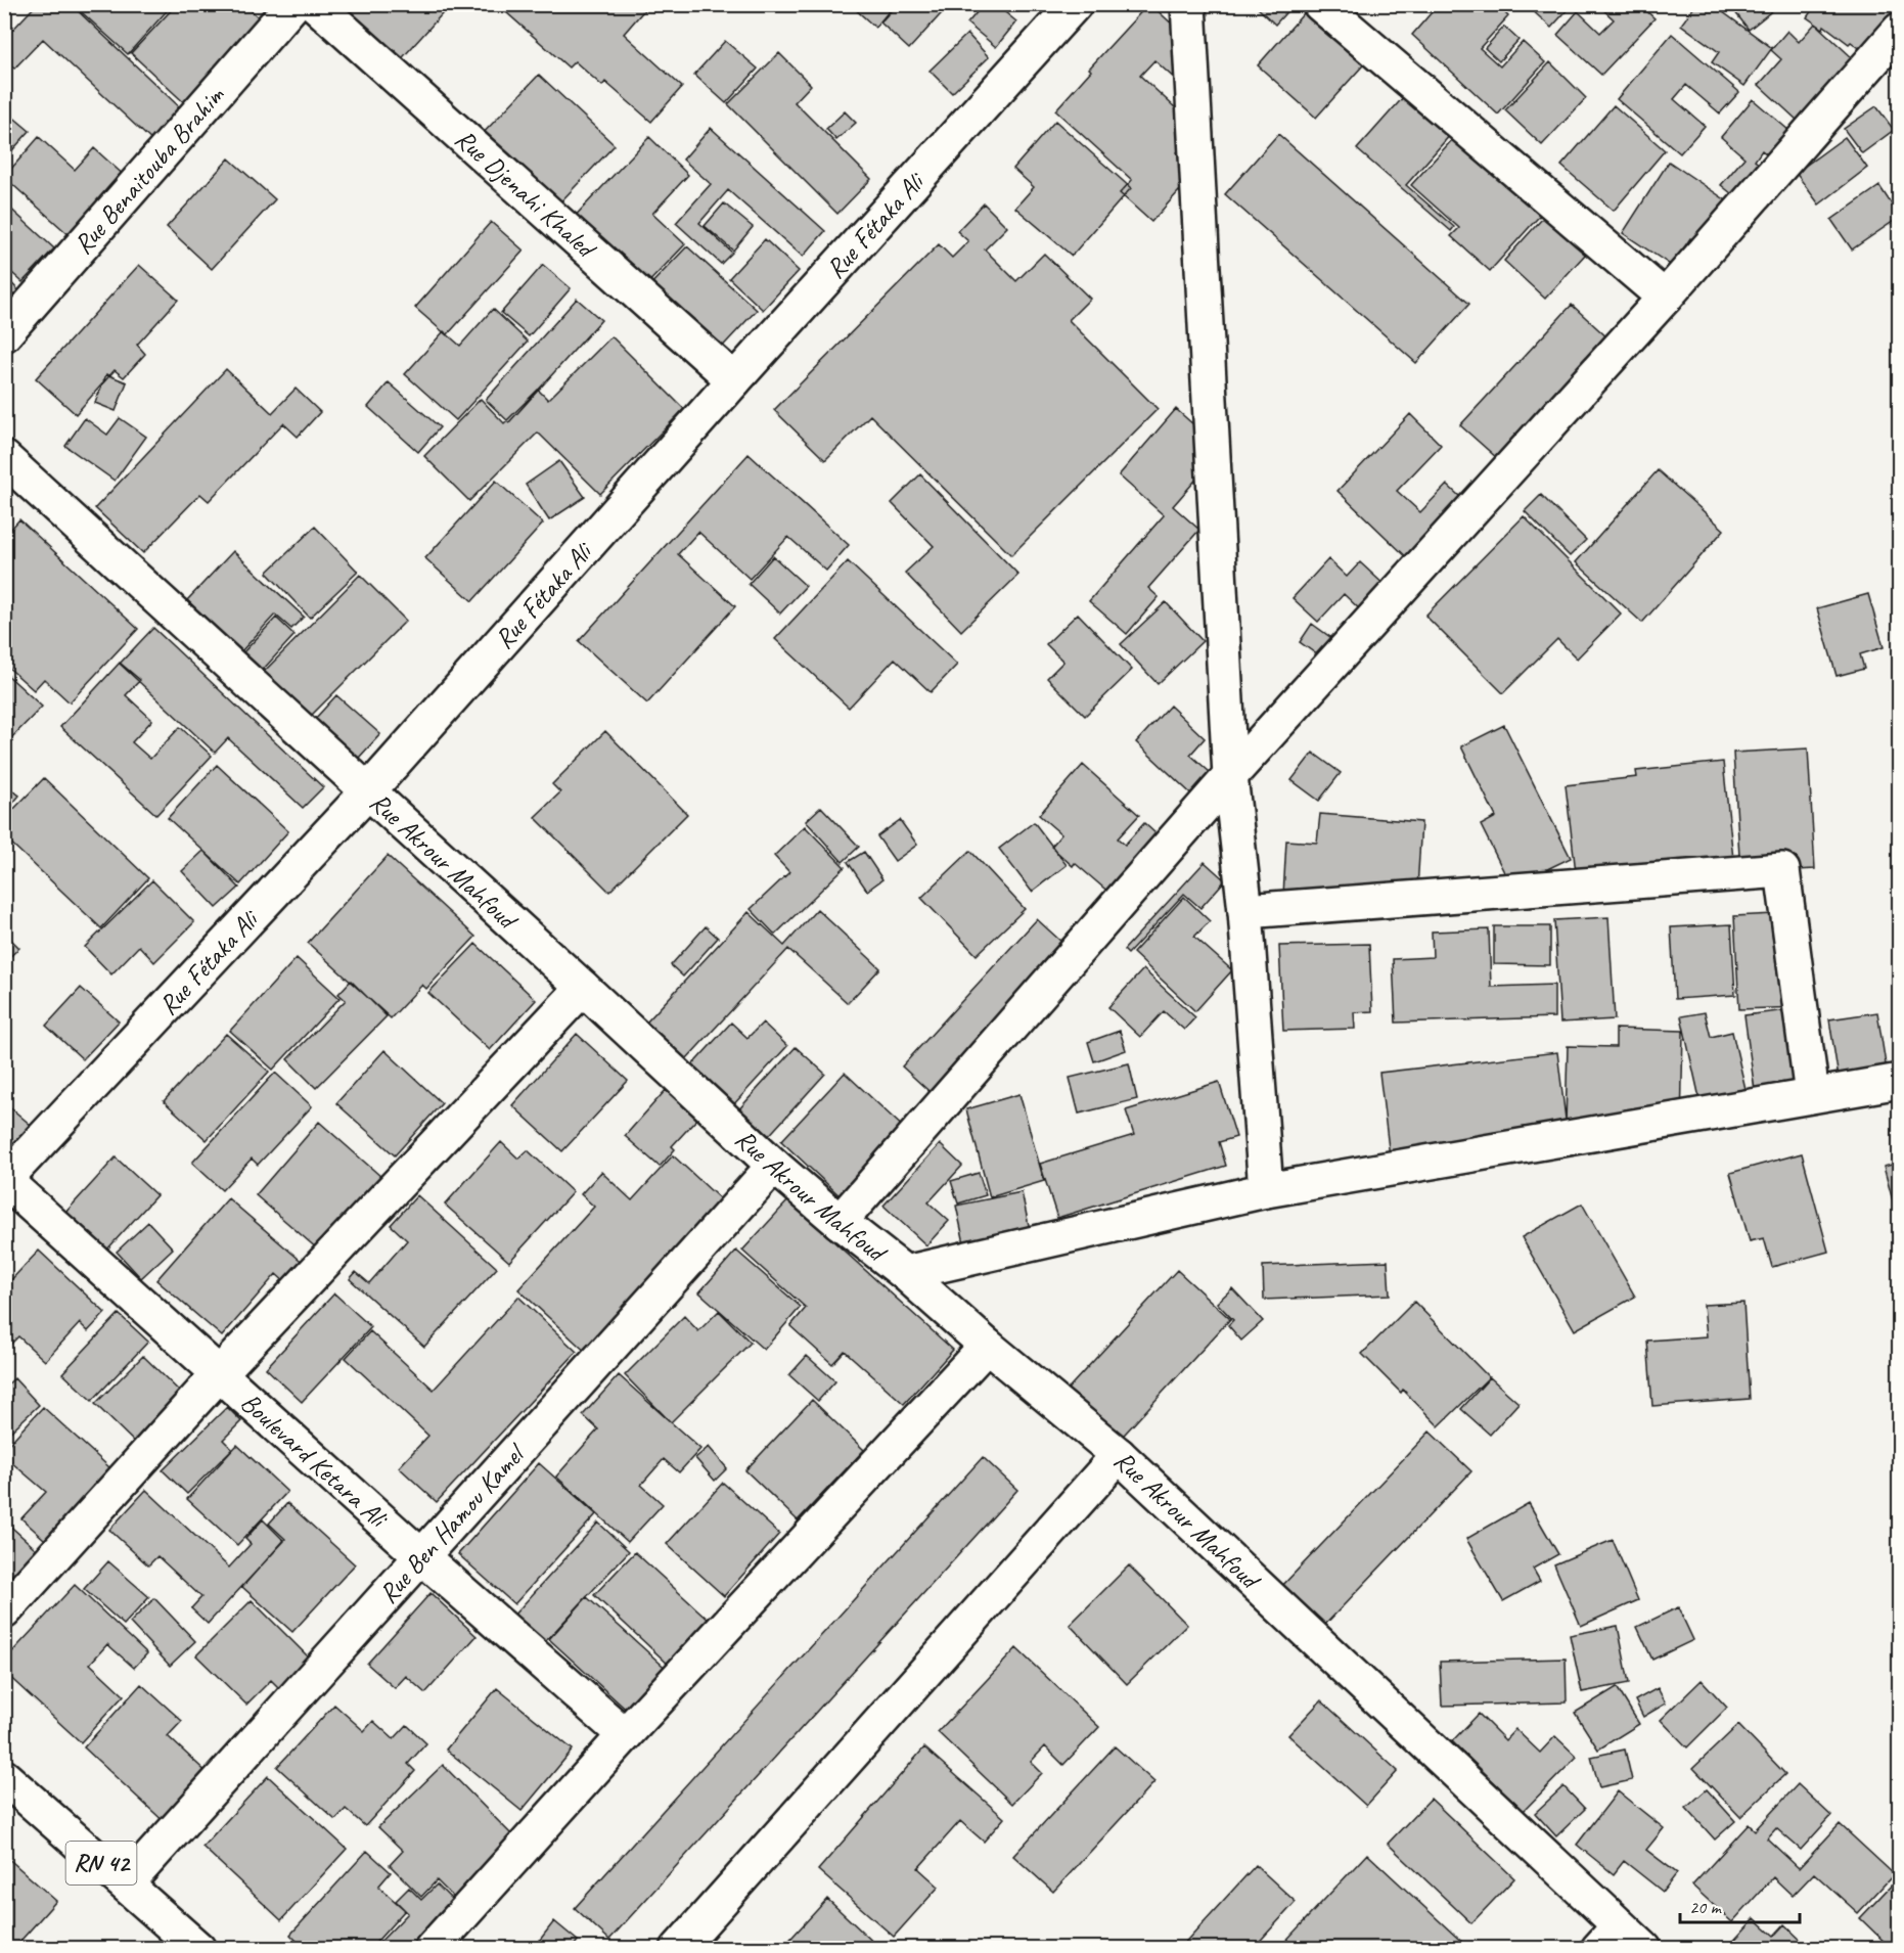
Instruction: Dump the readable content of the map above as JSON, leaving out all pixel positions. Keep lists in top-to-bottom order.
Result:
{
  "streets": {
    "street": [
      "Rue Benaitouba Brahim",
      "Rue Djenahi Khaled",
      "Rue Fétaka Ali",
      "Rue Akrour Mahfoud",
      "Boulevard Ketara Ali",
      "Rue Ben Hamou Kamel",
      "RN 42"
    ]
  },
  "crossings": [
    ["Rue Djenahi Khaled", "Rue Fétaka Ali"],
    ["Rue Fétaka Ali", "Rue Akrour Mahfoud"],
    ["Rue Fétaka Ali", "Boulevard Ketara Ali"],
    ["Rue Akrour Mahfoud", "Rue Ben Hamou Kamel"],
    ["Boulevard Ketara Ali", "Rue Ben Hamou Kamel"],
    ["Rue Ben Hamou Kamel", "RN 42"]
  ],
  "scale_bar": "20 m"
}
